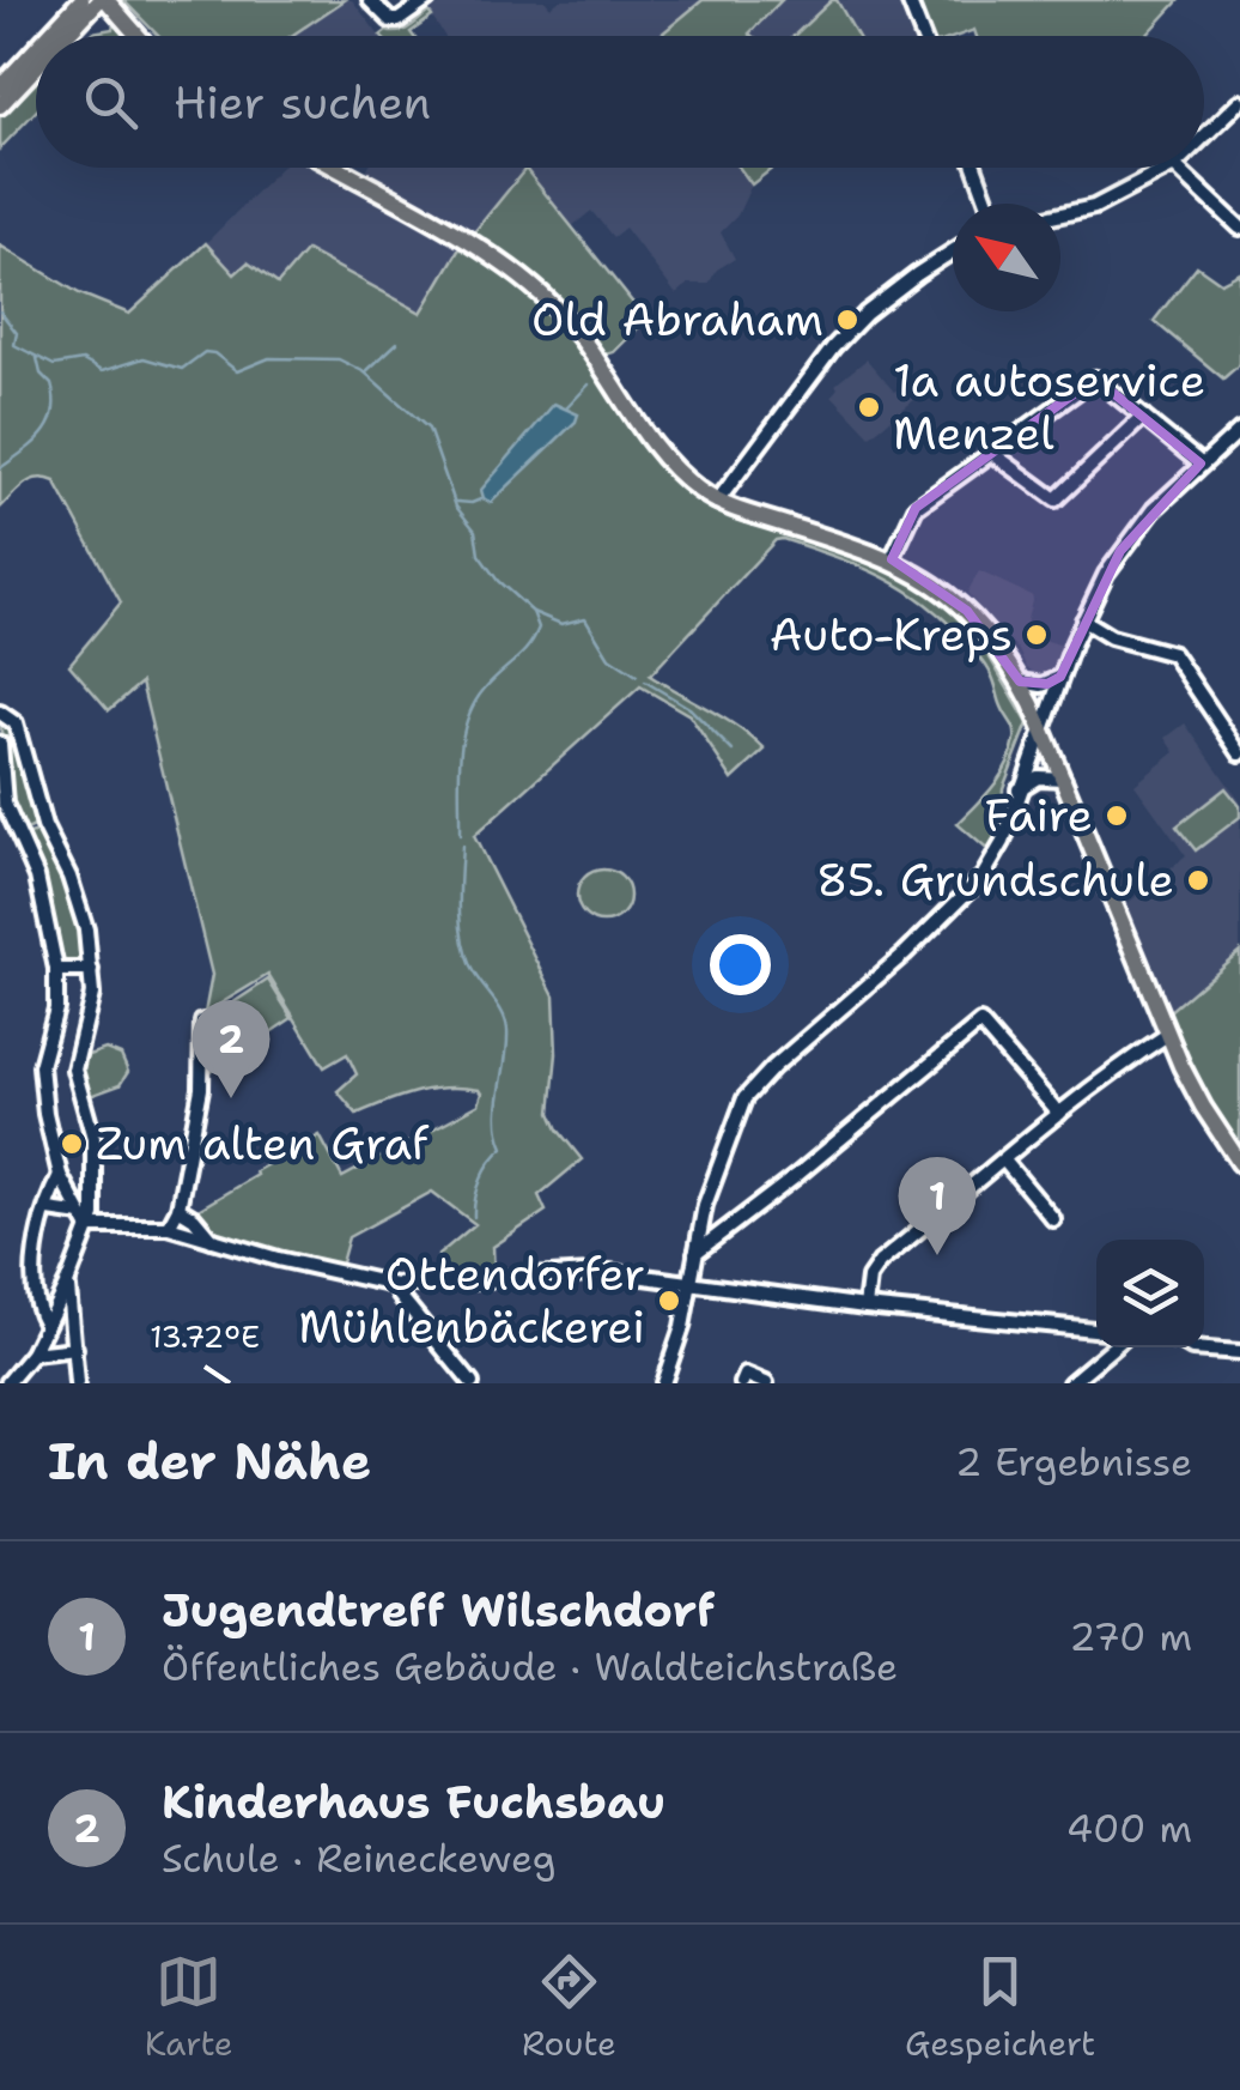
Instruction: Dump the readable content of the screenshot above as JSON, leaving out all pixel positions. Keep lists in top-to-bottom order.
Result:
{
  "places": [
    "Old Abraham",
    "1a autoservice Menzel",
    "Auto-Kreps",
    "Faire",
    "85. Grundschule",
    "Zum alten Graf",
    "Ottendorfer Mühlenbäckerei"
  ],
  "north": "top left",
  "page": {
    "search": "Hier suchen",
    "pins": ["2", "1"],
    "heading": ["In der Nähe", "2 Ergebnisse"],
    "list": [
      {
        "mark": "1",
        "name": "Jugendtreff Wilschdorf",
        "note": "Öffentliches Gebäude · Waldteichstraße",
        "value": "270 m"
      },
      {
        "mark": "2",
        "name": "Kinderhaus Fuchsbau",
        "note": "Schule · Reineckeweg",
        "value": "400 m"
      }
    ],
    "nav": ["Karte", "Route", "Gespeichert"]
  },
  "coordinates": ["13.72°E"]
}
